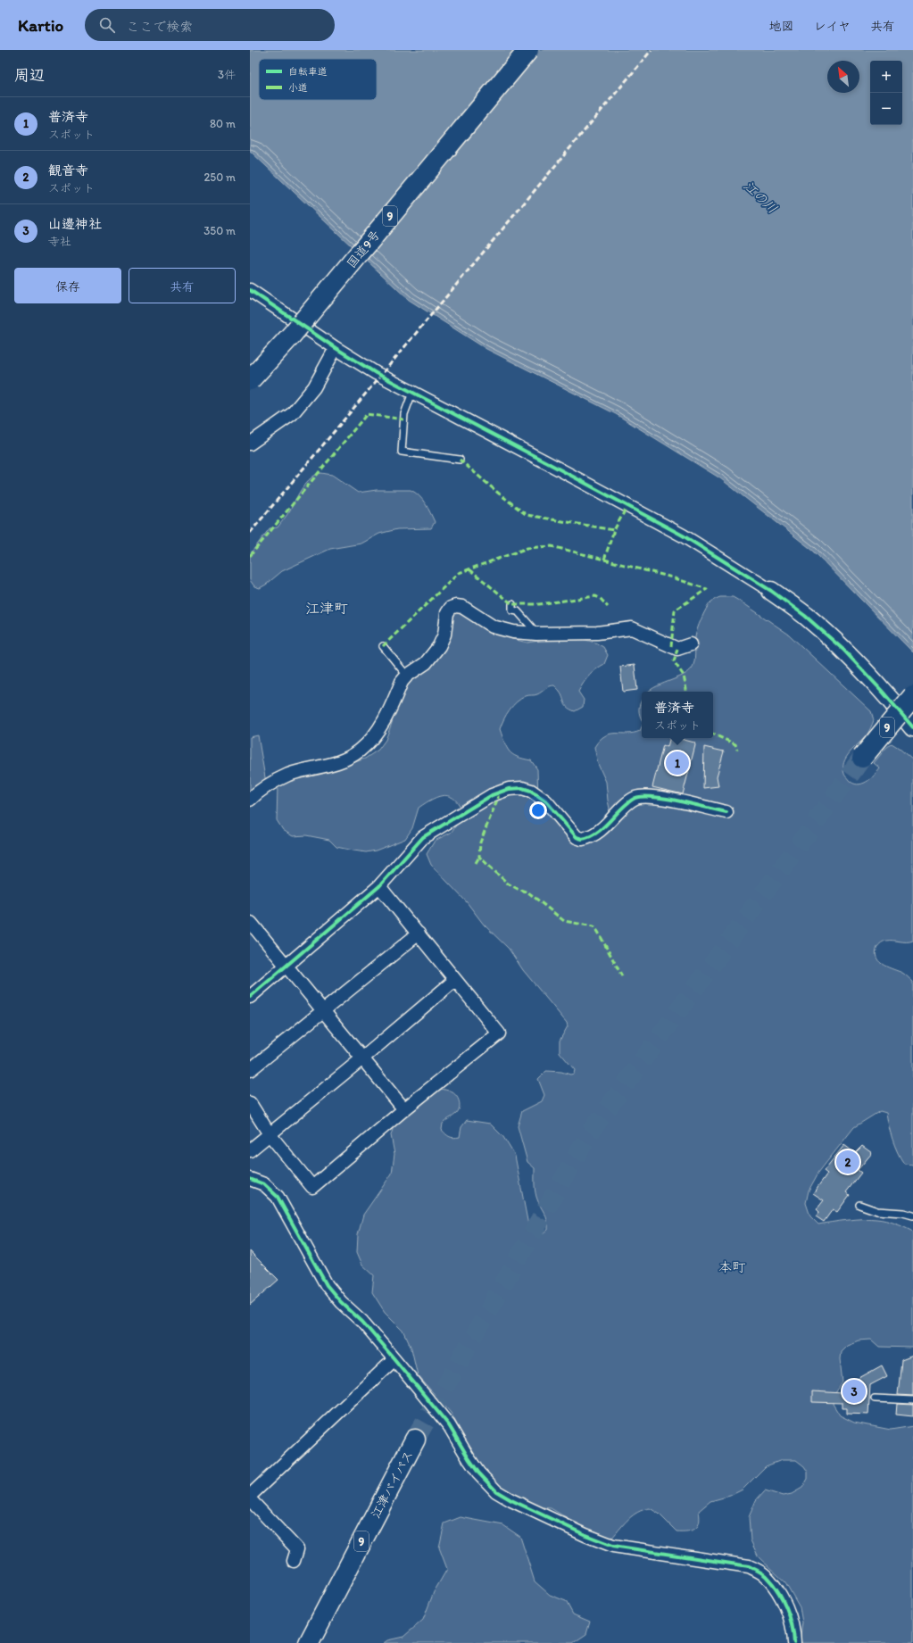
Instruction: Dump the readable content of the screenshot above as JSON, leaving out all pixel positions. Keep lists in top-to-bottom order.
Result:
{
  "streets": {
    "highway": ["9", "国道9号", "江津バイパス"]
  },
  "districts": ["江津町", "本町"],
  "water": ["江の川"],
  "legend": ["自転車道", "小道"],
  "north": "top left",
  "page": {
    "header": "Kartio",
    "search": "ここで検索",
    "nav": ["地図", "レイヤ", "共有"],
    "heading": ["周辺", "3件"],
    "map_buttons": ["+", "−"],
    "list": [
      {
        "mark": "1",
        "name": "普済寺",
        "note": "スポット",
        "value": "80 m"
      },
      {
        "mark": "2",
        "name": "観音寺",
        "note": "スポット",
        "value": "250 m"
      },
      {
        "mark": "3",
        "name": "山邊神社",
        "note": "寺社",
        "value": "350 m"
      }
    ],
    "buttons": ["保存", "共有"],
    "popup": ["普済寺", "スポット"],
    "pins": ["1", "2", "3"]
  }
}
